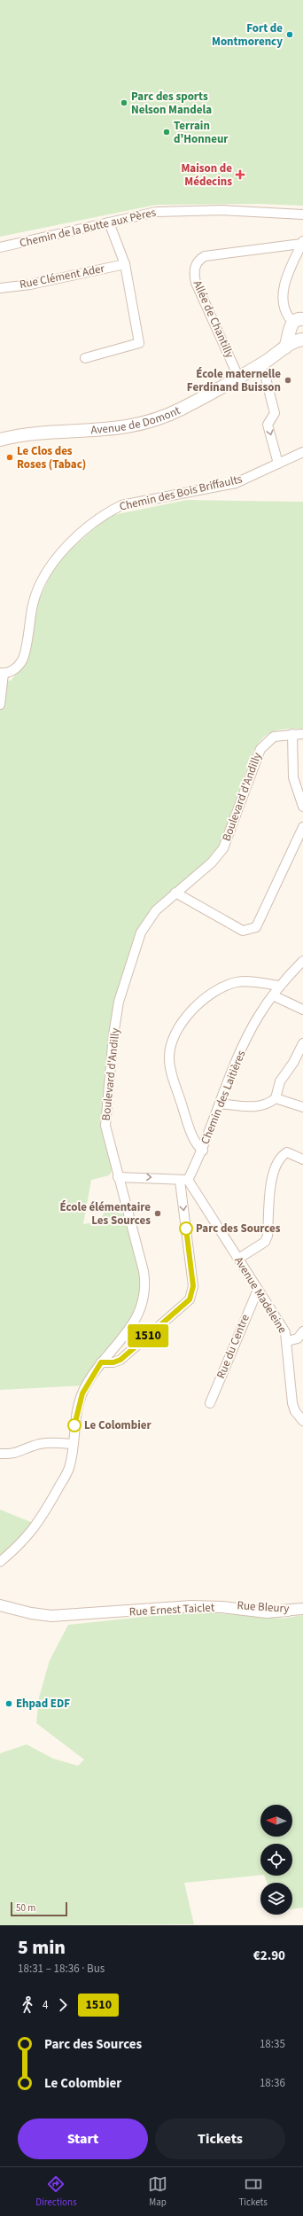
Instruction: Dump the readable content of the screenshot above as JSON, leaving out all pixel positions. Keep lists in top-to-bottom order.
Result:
{
  "streets": {
    "main road": ["Avenue de Domont"],
    "street": [
      "Chemin de la Butte aux Pères",
      "Rue Clément Ader",
      "Allée de Chantilly",
      "Chemin des Bois Briffaults",
      "Boulevard d'Andilly",
      "Chemin des Laitières",
      "Avenue Madeleine",
      "Rue du Centre",
      "Rue Bleury",
      "Rue Ernest Taiclet"
    ]
  },
  "crossings": [
    ["Allée de Chantilly", "Avenue de Domont"],
    ["Chemin des Laitières", "Avenue Madeleine"],
    ["Avenue Madeleine", "Rue du Centre"],
    ["Rue Bleury", "Rue Ernest Taiclet"]
  ],
  "places": {
    "other": [
      "Fort de Montmorency",
      "Parc des sports Nelson Mandela",
      "Terrain d'Honneur",
      "École maternelle Ferdinand Buisson",
      "Le Clos des Roses (Tabac)",
      "École élémentaire Les Sources",
      "Parc des Sources",
      "Le Colombier",
      "Ehpad EDF"
    ],
    "health": ["Maison de Médecins"]
  },
  "lines": ["bus line 1510"],
  "scale_bar": "50 m",
  "north": "left",
  "page": {
    "on_map": "1510",
    "scale": "50 m",
    "heading": ["5 min", "18:31 – 18:36 · Bus", "€2.90"],
    "legs": ["4", "1510"],
    "list": [
      {
        "name": "Parc des Sources",
        "value": "18:35"
      },
      {
        "name": "Le Colombier",
        "value": "18:36"
      }
    ],
    "buttons": ["Start", "Tickets"],
    "tabs": ["Directions", "Map", "Tickets"]
  }
}
